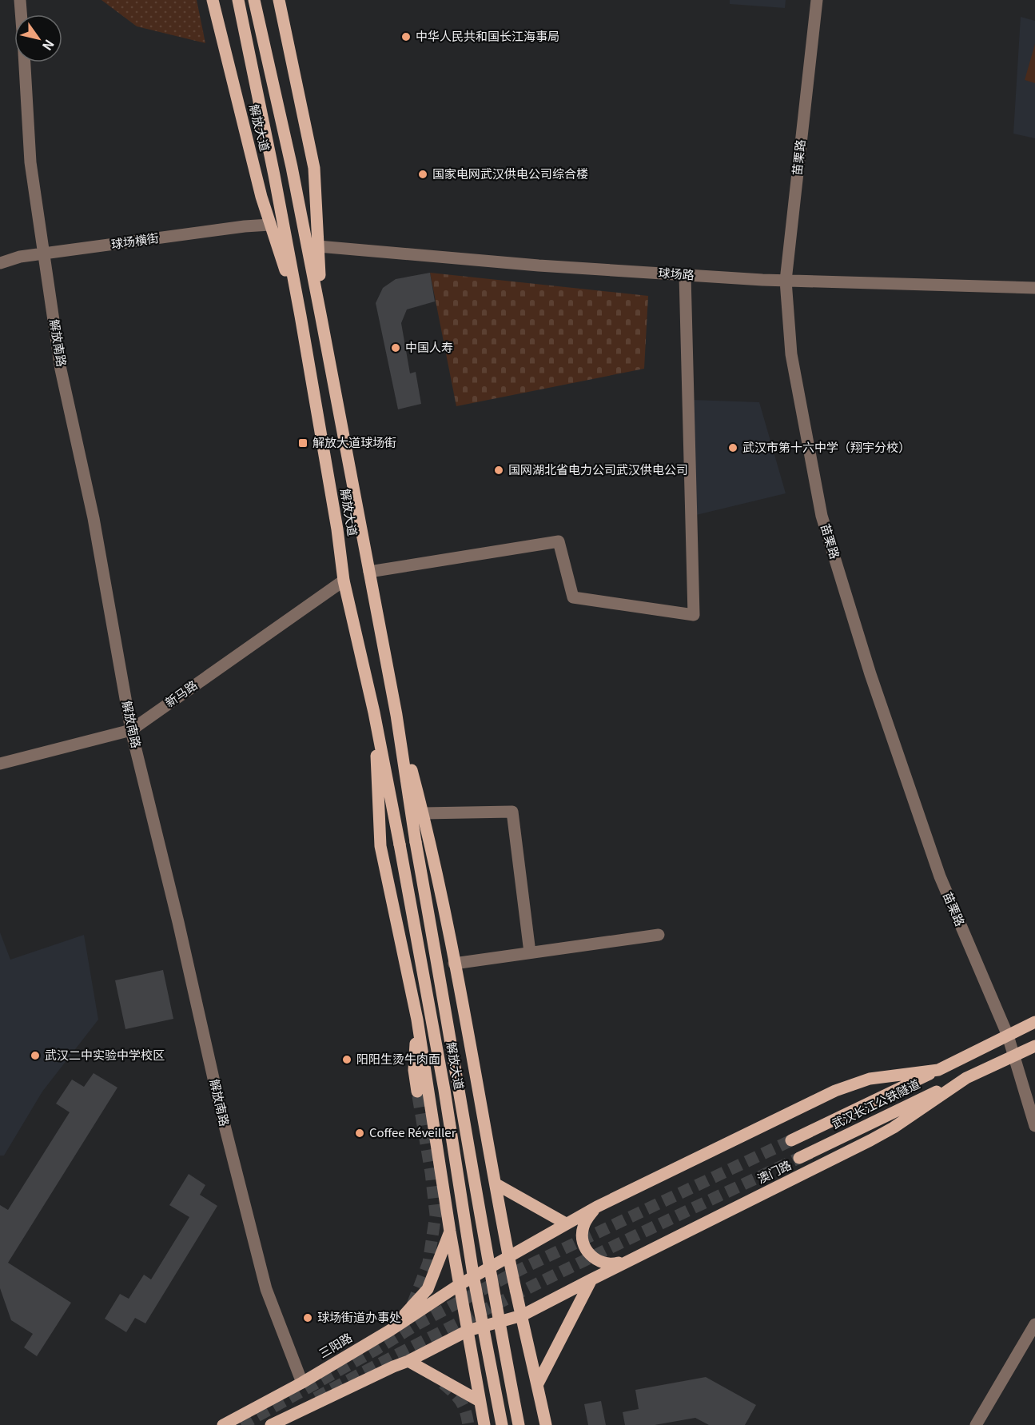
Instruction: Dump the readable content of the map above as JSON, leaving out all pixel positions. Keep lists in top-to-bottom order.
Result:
{
  "streets": {
    "main road": [
      "解放大道",
      "武汉长江公铁隧道",
      "澳门路",
      "三阳路"
    ],
    "street": [
      "苗栗路",
      "球场横街",
      "球场路",
      "解放南路",
      "新马路"
    ]
  },
  "crossings": [
    ["解放大道", "球场横街"],
    ["解放大道", "球场路"],
    ["解放大道", "新马路"],
    ["解放大道", "澳门路"],
    ["解放大道", "三阳路"],
    ["苗栗路", "球场路"],
    ["苗栗路", "澳门路"],
    ["球场横街", "解放南路"],
    ["解放南路", "新马路"],
    ["解放南路", "三阳路"],
    ["武汉长江公铁隧道", "澳门路"]
  ],
  "places": {
    "other": [
      "中华人民共和国长江海事局",
      "国家电网武汉供电公司综合楼",
      "中国人寿",
      "武汉市第十六中学（翔宇分校）",
      "国网湖北省电力公司武汉供电公司",
      "武汉二中实验中学校区",
      "阳阳生烫牛肉面",
      "Coffee Réveiller",
      "球场街道办事处"
    ],
    "transit": ["解放大道球场街"]
  },
  "north": "bottom right"
}
